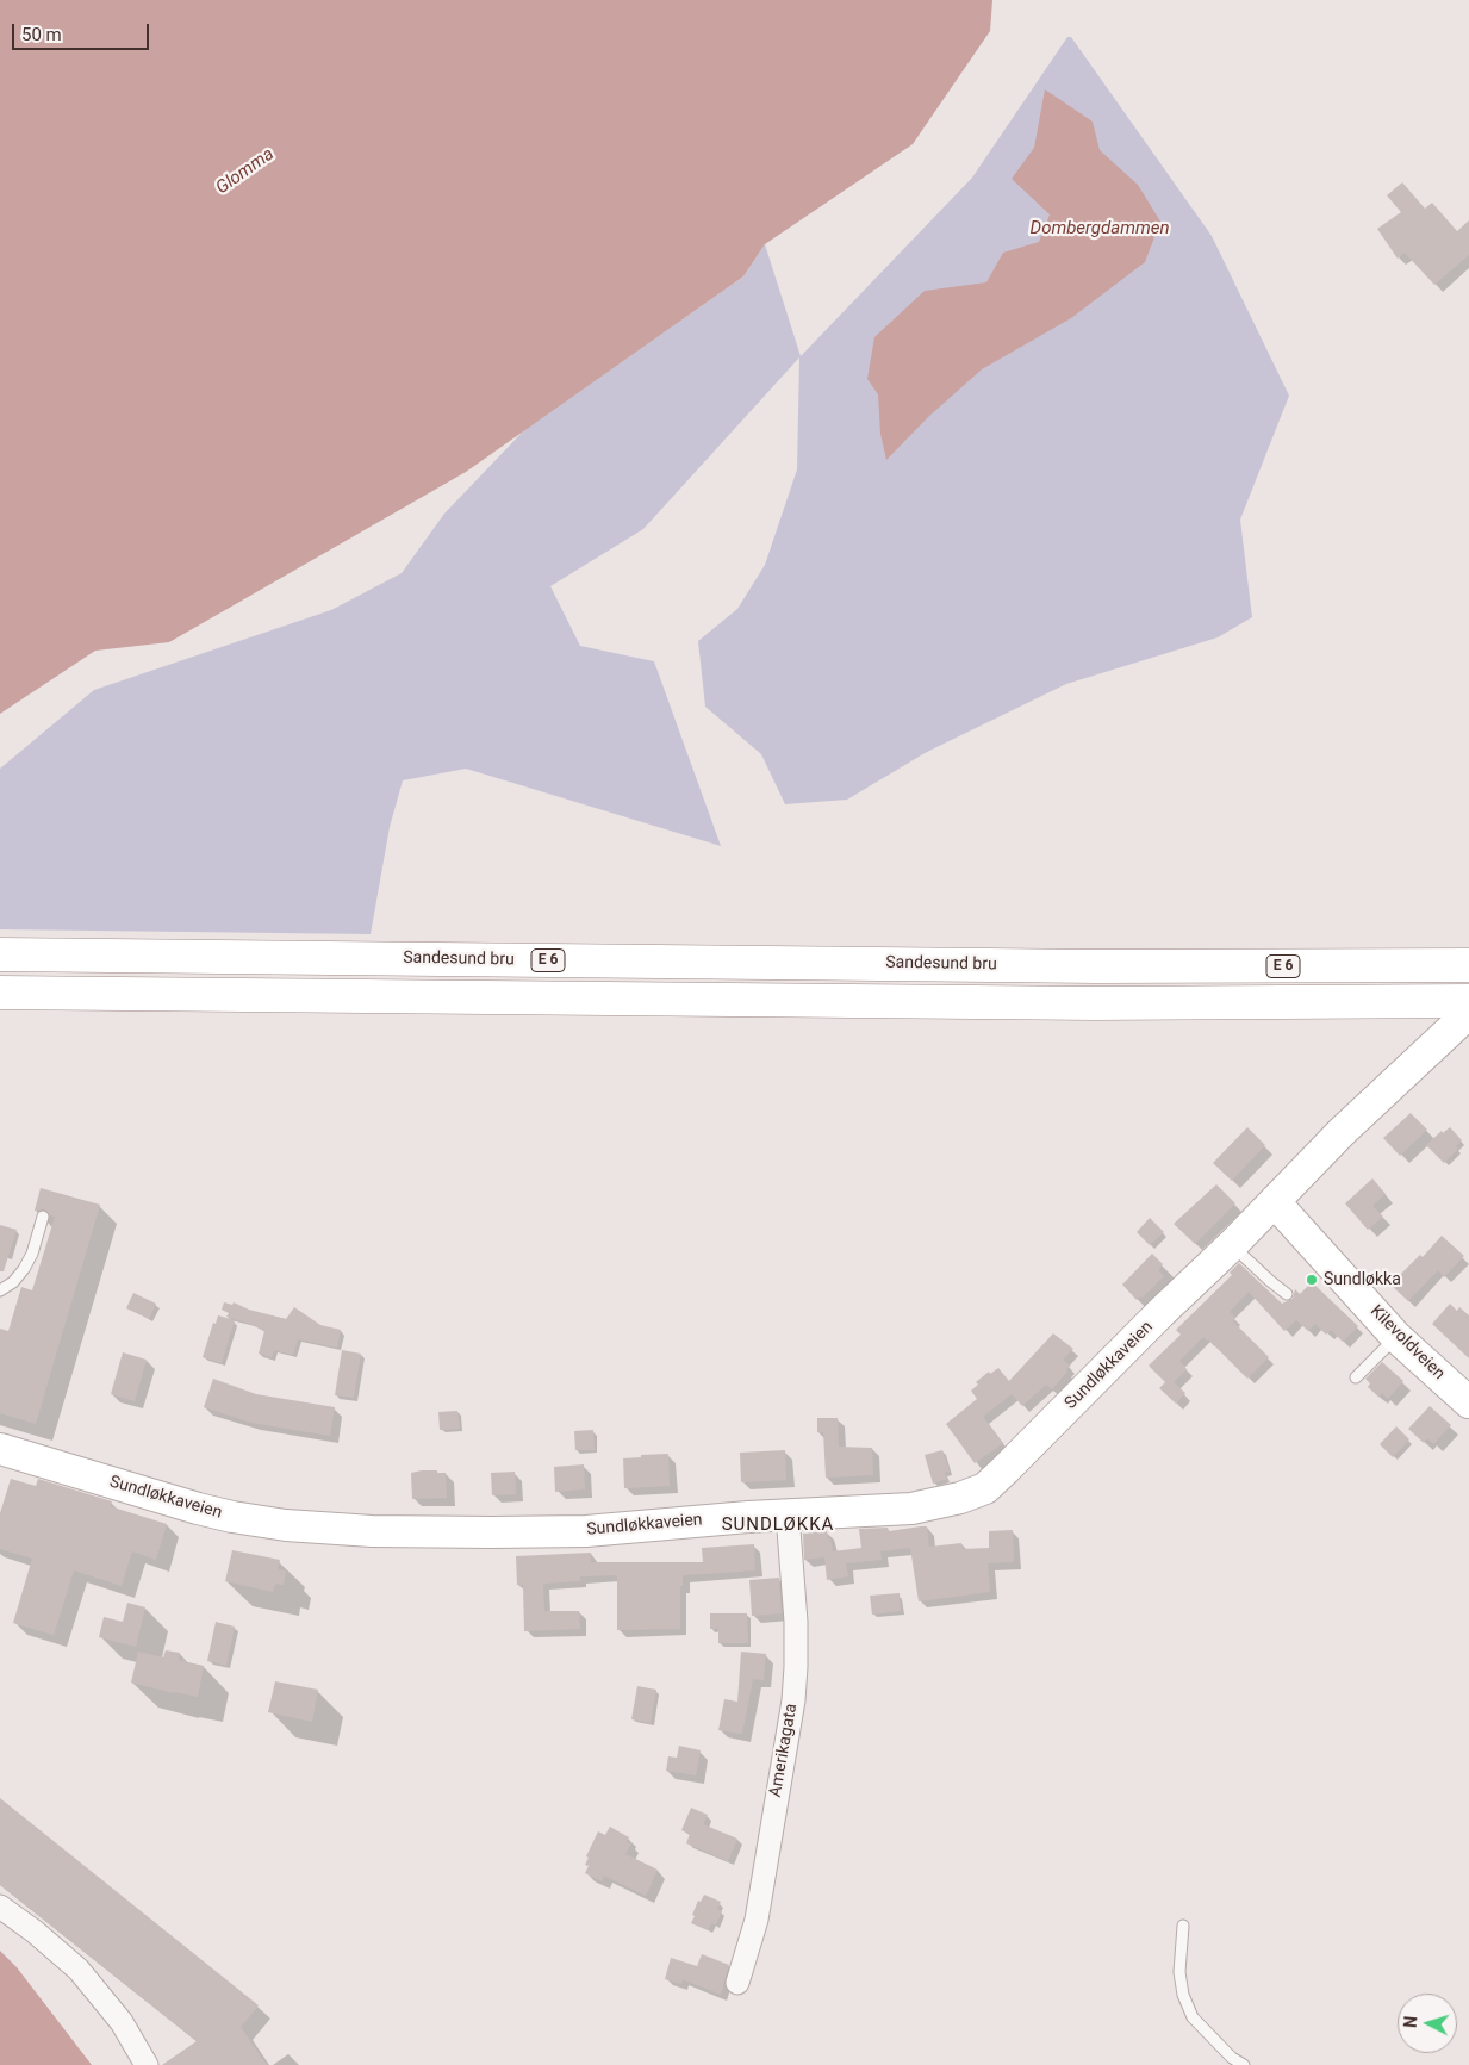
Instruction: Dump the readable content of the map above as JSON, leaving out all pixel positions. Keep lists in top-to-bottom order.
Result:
{
  "streets": {
    "highway": ["Sandesund bru", "E 6"],
    "main road": ["Kilevoldveien", "Sundløkkaveien"],
    "street": ["Amerikagata"]
  },
  "crossings": [
    ["Kilevoldveien", "Sundløkkaveien"],
    ["Sundløkkaveien", "Amerikagata"]
  ],
  "districts": ["SUNDLØKKA"],
  "water": ["Glomma", "Dombergdammen"],
  "places": ["Sundløkka"],
  "scale_bar": "50 m",
  "north": "left"
}
